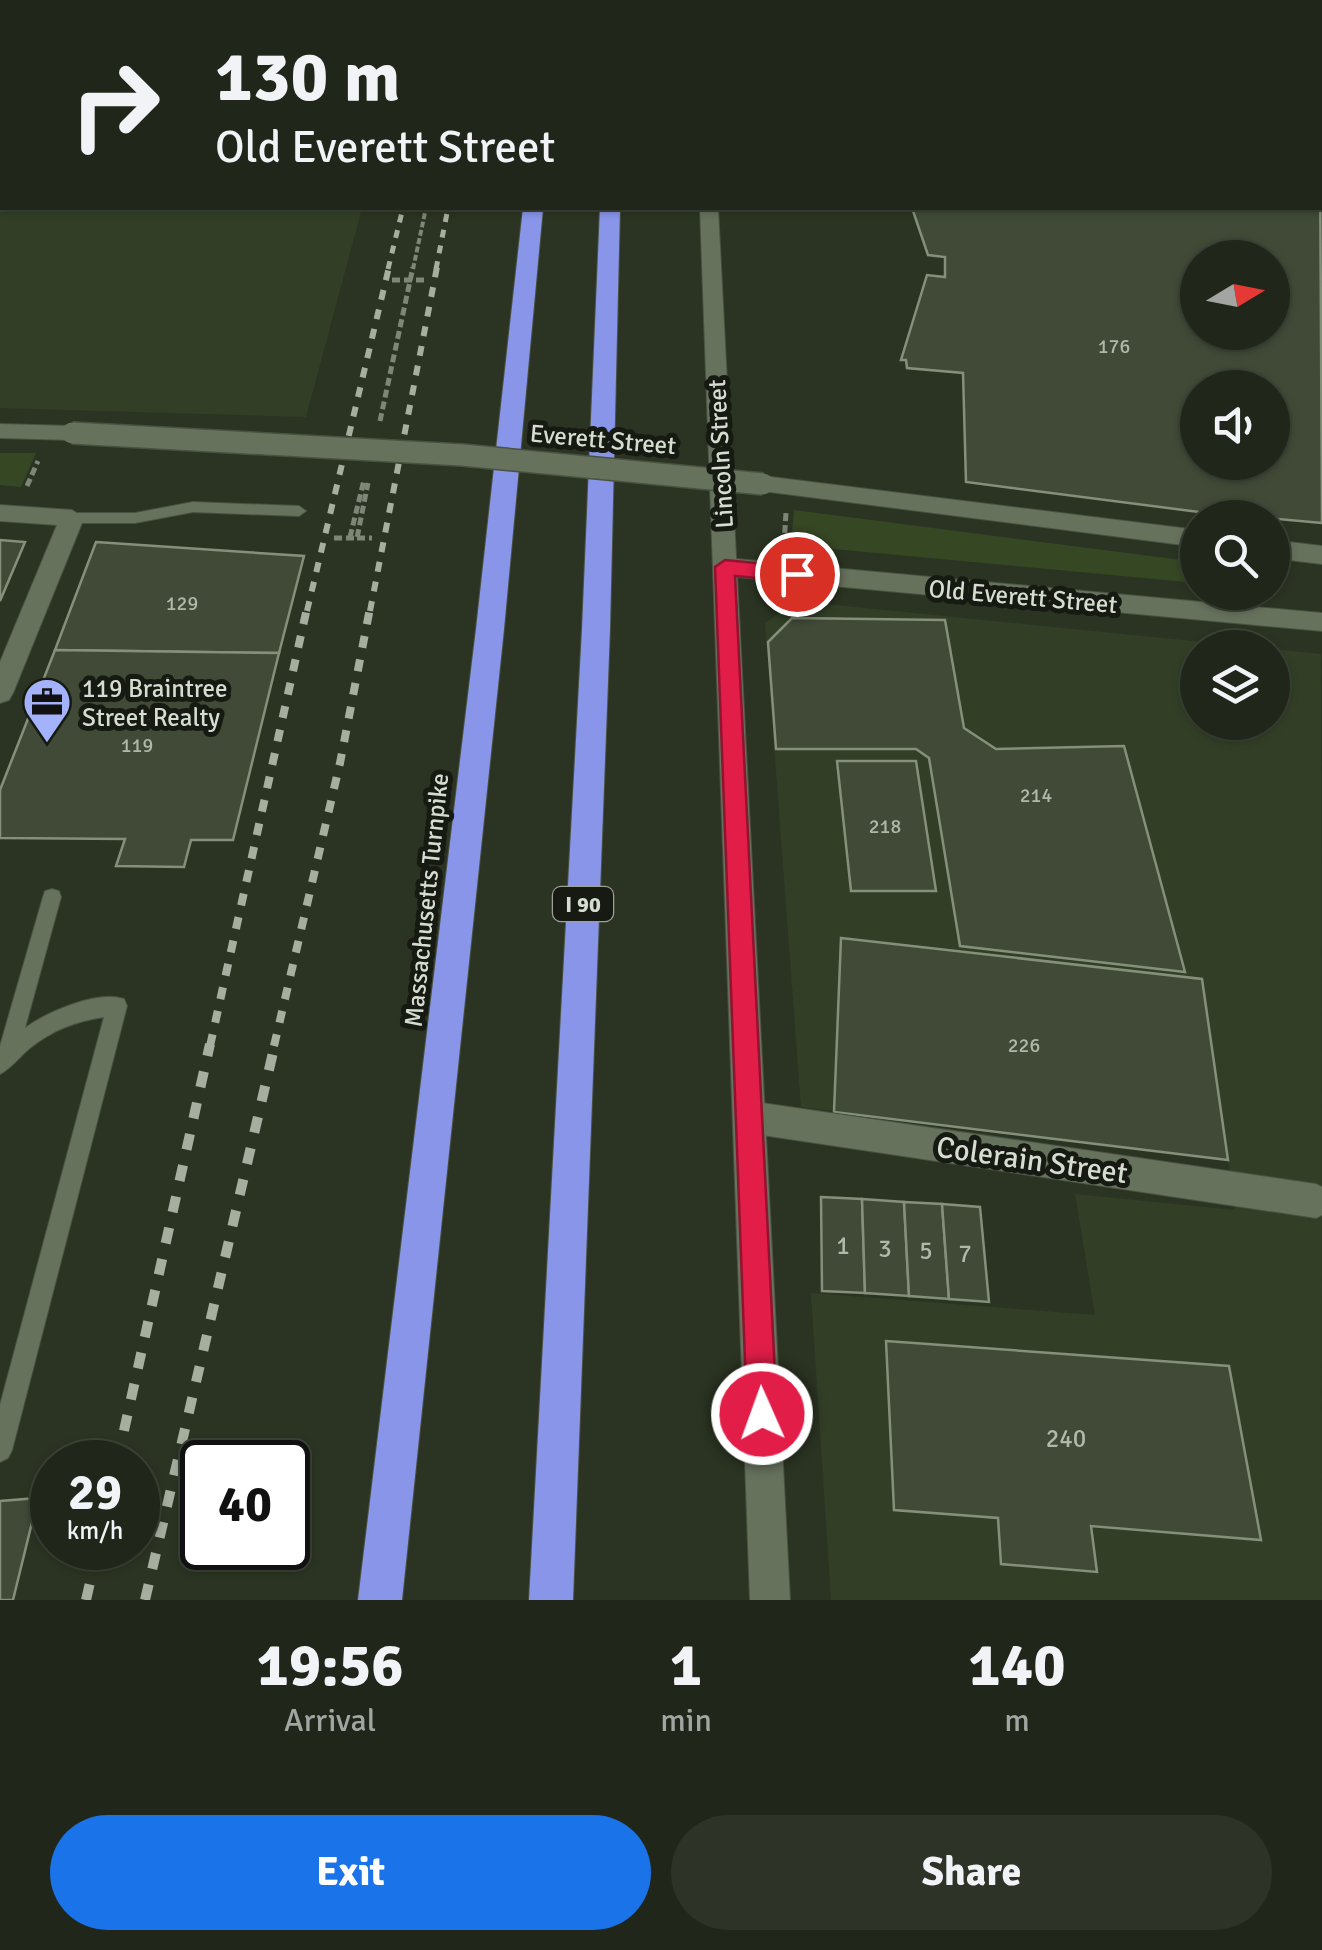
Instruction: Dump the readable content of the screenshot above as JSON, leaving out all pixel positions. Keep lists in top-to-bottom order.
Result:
{
  "streets": {
    "highway": ["Massachusetts Turnpike", "I 90"],
    "street": [
      "Everett Street",
      "Lincoln Street",
      "Old Everett Street",
      "Colerain Street"
    ]
  },
  "crossings": [
    ["Lincoln Street", "Old Everett Street"],
    ["Lincoln Street", "Colerain Street"]
  ],
  "places": {
    "office": ["119 Braintree Street Realty"]
  },
  "house_numbers": [
    "176",
    "129",
    "119",
    "214",
    "218",
    "226",
    "1",
    "3",
    "5",
    "7",
    "240"
  ],
  "north": "right",
  "page": {
    "turn": ["130 m", "Old Everett Street"],
    "speed": "29 km/h",
    "limit": "40",
    "eta": [
      "19:56",
      "Arrival",
      "1",
      "min",
      "140",
      "m"
    ],
    "buttons": ["Exit", "Share"]
  }
}
